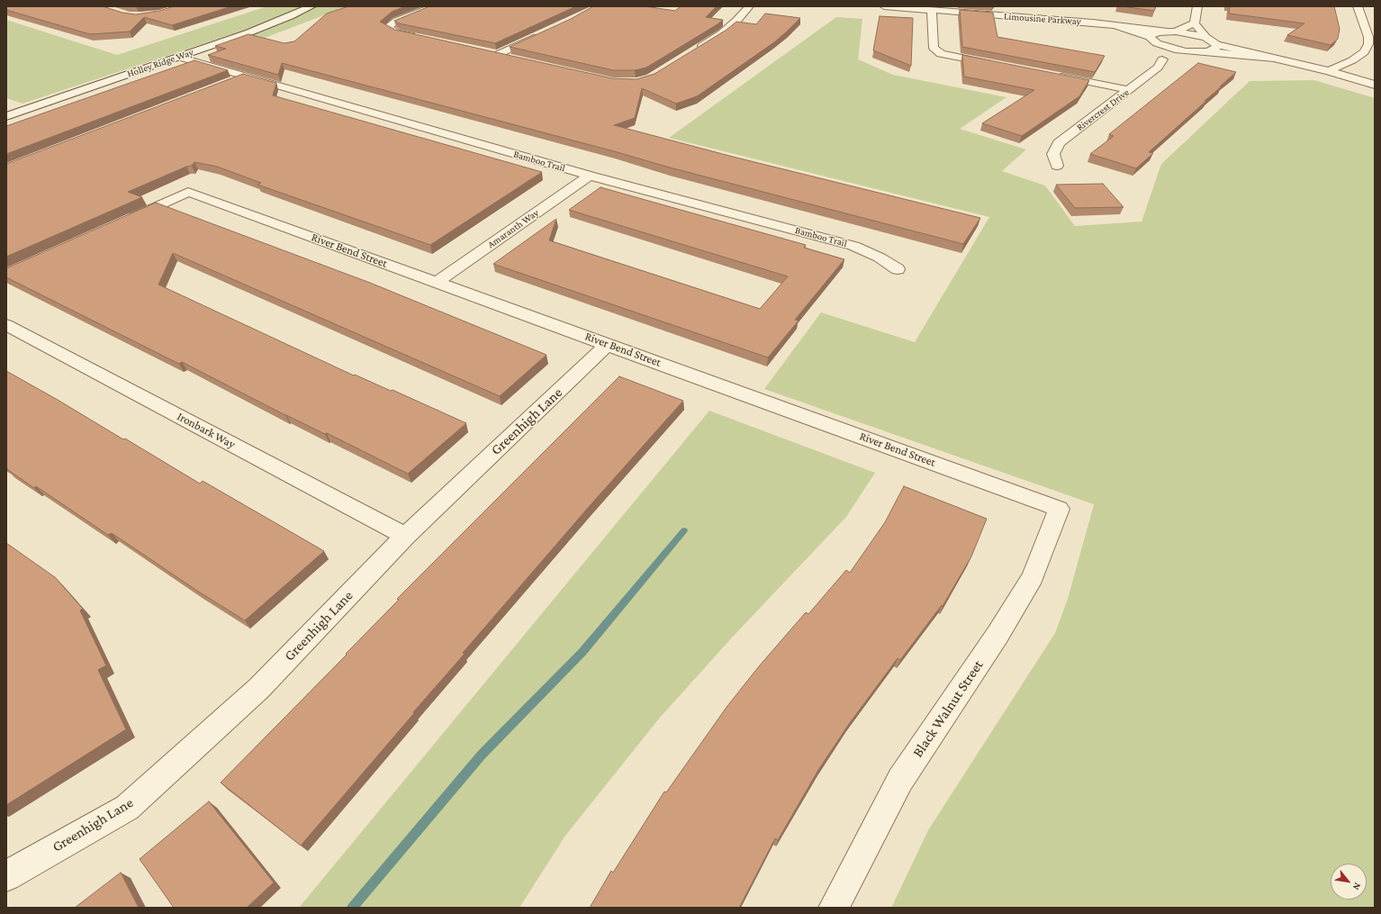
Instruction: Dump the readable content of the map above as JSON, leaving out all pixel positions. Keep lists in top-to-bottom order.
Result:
{
  "streets": {
    "street": [
      "Limousine Parkway",
      "Holley Ridge Way",
      "Rivercrest Drive",
      "Bamboo Trail",
      "Amaranth Way",
      "River Bend Street",
      "Greenhigh Lane",
      "Ironbark Way",
      "Black Walnut Street"
    ]
  },
  "crossings": [
    ["Holley Ridge Way", "Bamboo Trail"],
    ["Bamboo Trail", "Amaranth Way"],
    ["Amaranth Way", "River Bend Street"],
    ["River Bend Street", "Greenhigh Lane"],
    ["River Bend Street", "Black Walnut Street"],
    ["Greenhigh Lane", "Ironbark Way"]
  ],
  "north": "bottom right"
}
